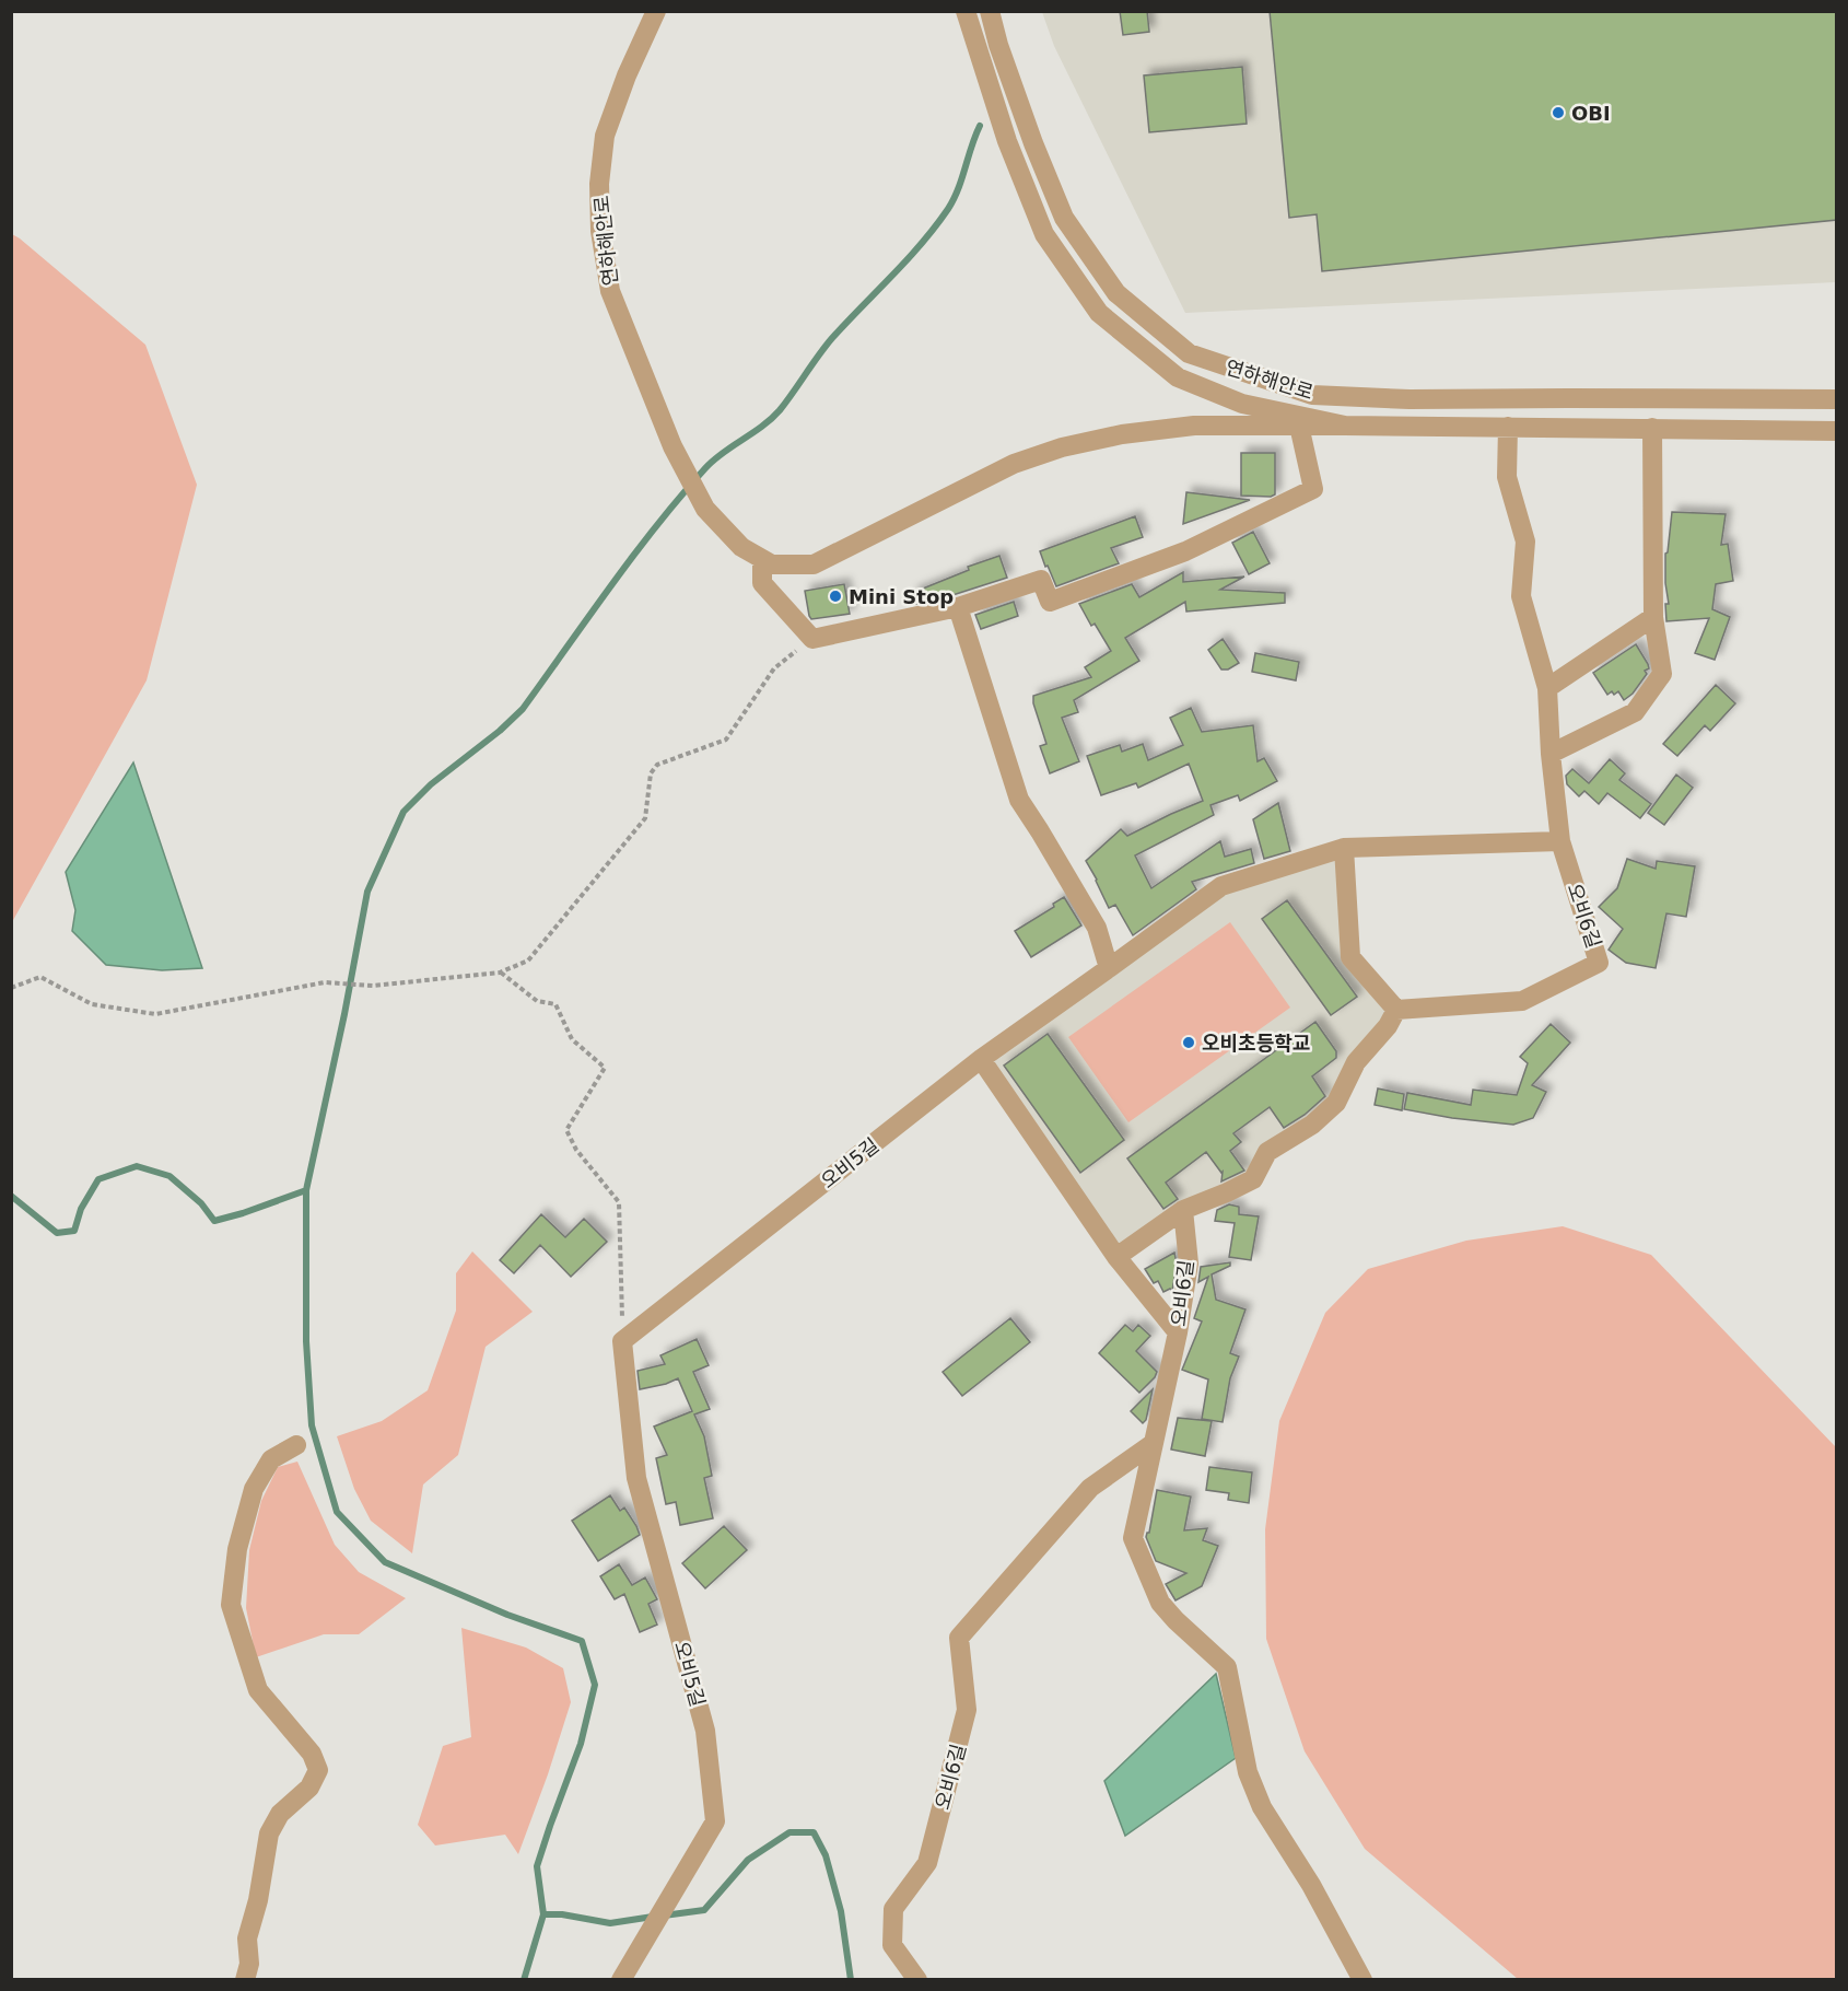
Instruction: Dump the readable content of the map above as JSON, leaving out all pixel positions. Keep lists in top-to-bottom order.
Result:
{
  "streets": {
    "street": ["연하해안로", "오비6길", "오비5길"]
  },
  "crossings": [
    ["연하해안로", "오비6길"],
    ["오비6길", "오비5길"]
  ],
  "places": ["OBI", "Mini Stop", "오비초등학교"]
}
